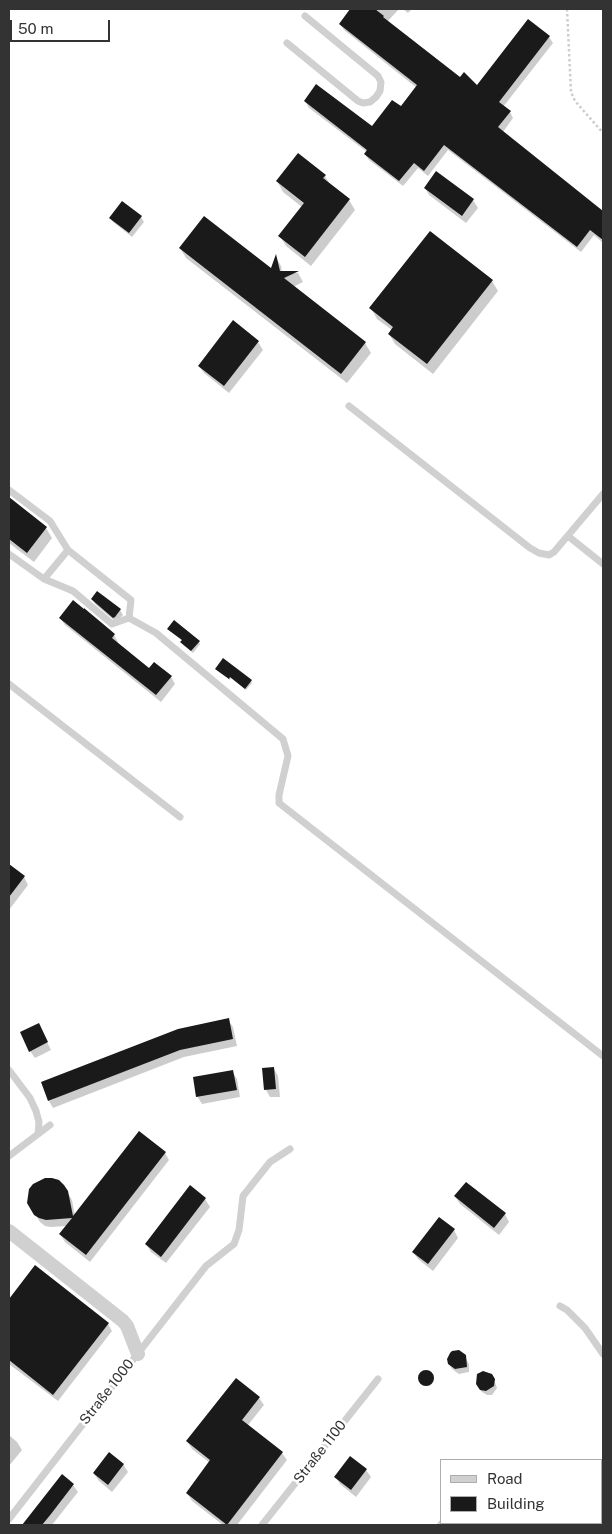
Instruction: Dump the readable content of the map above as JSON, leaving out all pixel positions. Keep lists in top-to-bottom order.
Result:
{
  "streets": {
    "lane": ["Straße 1000", "Straße 1100"]
  },
  "legend": ["Road", "Building"],
  "scale_bar": "50 m"
}
